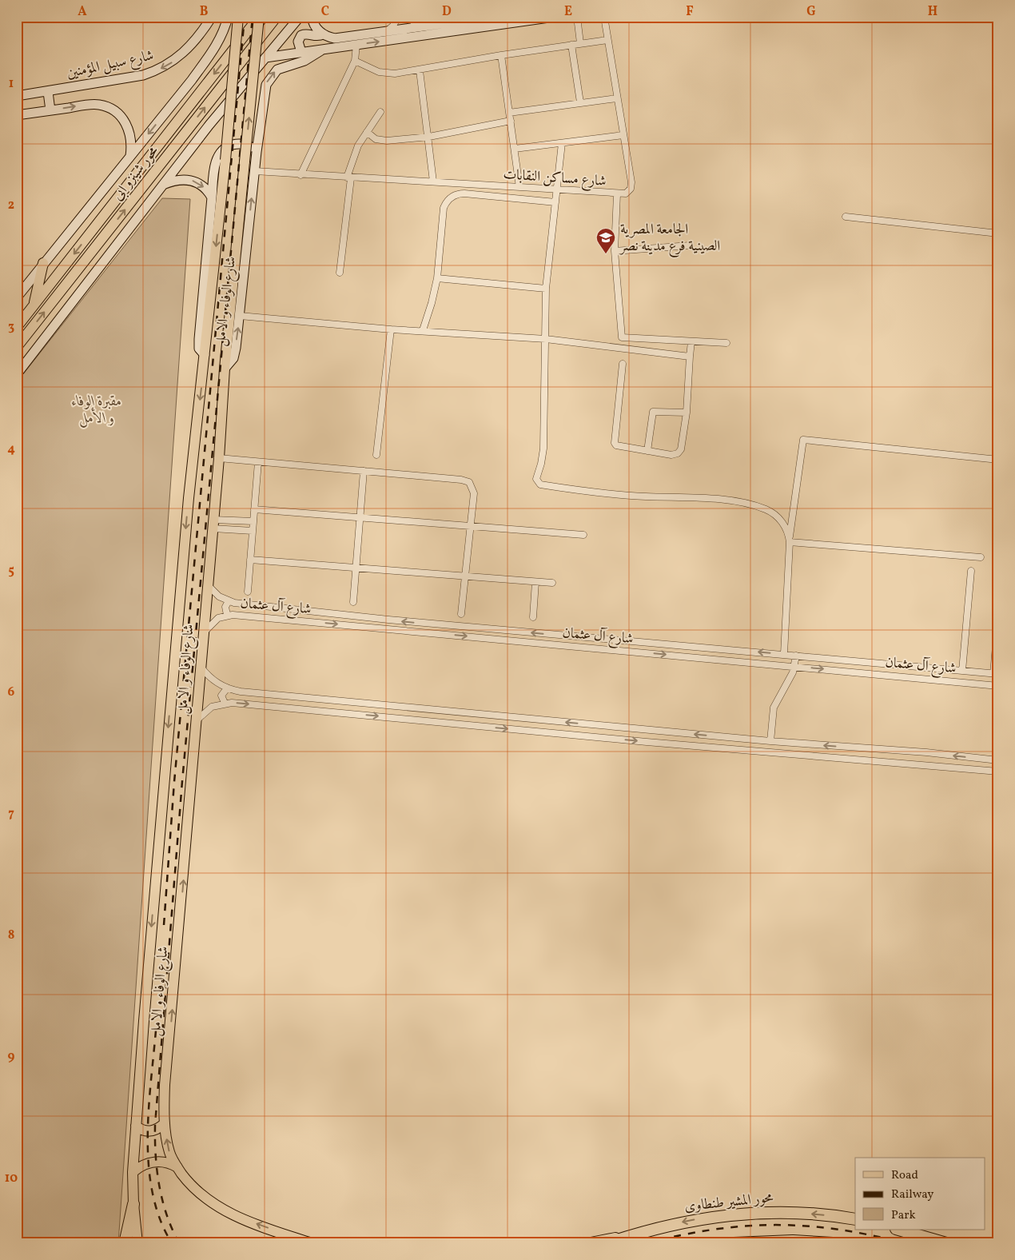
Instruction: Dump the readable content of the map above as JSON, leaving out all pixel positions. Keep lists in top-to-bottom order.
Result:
{
  "streets": {
    "highway": ["محور المشير طنطاوى"],
    "main road": ["محور شينزو ابى", "شارع الوفاء و الامل"],
    "street": ["شارع سبيل المؤمنين", "شارع مساكن النقابات", "شارع آل عثمان"]
  },
  "crossings": [
    ["شارع مساكن النقابات", "شارع الوفاء و الامل"],
    ["شارع الوفاء و الامل", "شارع آل عثمان"]
  ],
  "one_way": ["شارع سبيل المؤمنين"],
  "parks": ["مقبرة الوفاء و الأمل"],
  "places": {
    "school or university": ["الجامعة المصرية الصينية فرع مدينة نصر"]
  },
  "legend": ["Road", "Railway", "Park"],
  "grid": {
    "columns": [
      "A",
      "B",
      "C",
      "D",
      "E",
      "F",
      "G",
      "H"
    ],
    "rows": [
      "1",
      "2",
      "3",
      "4",
      "5",
      "6",
      "7",
      "8",
      "9",
      "10"
    ]
  }
}
